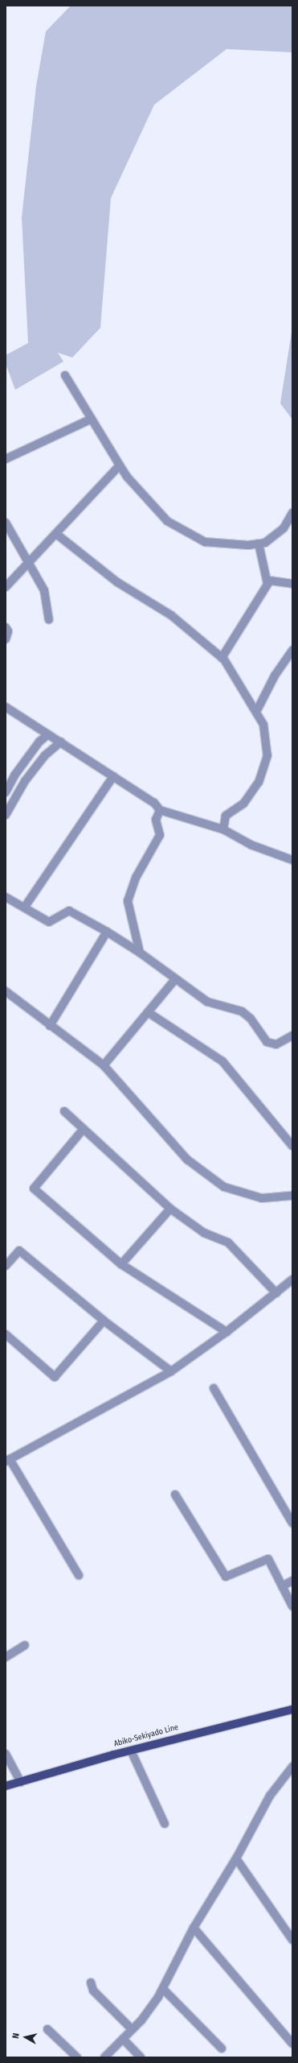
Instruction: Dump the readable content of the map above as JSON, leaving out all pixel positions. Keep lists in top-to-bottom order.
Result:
{
  "streets": {
    "main road": ["Abiko-Sekiyado Line"]
  },
  "north": "left"
}
